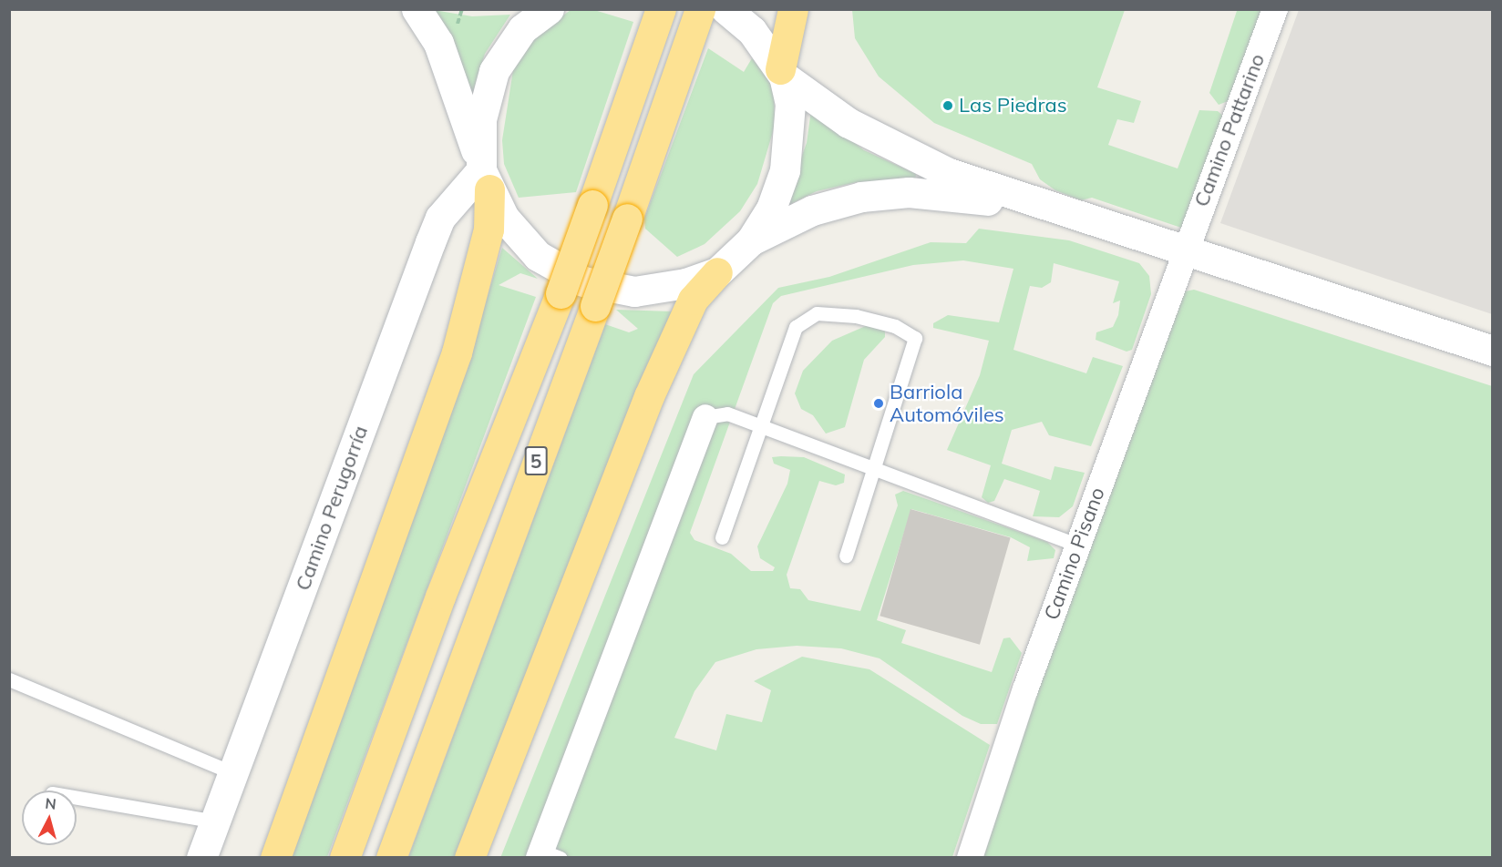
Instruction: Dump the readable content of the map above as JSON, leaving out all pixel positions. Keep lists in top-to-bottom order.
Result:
{
  "streets": {
    "highway": ["5"],
    "street": ["Camino Pattarino", "Camino Perugorría", "Camino Pisano"]
  },
  "crossings": [
    ["Camino Pattarino", "Camino Pisano"]
  ],
  "places": ["Las Piedras", "Barriola Automóviles"],
  "north": "top"
}
